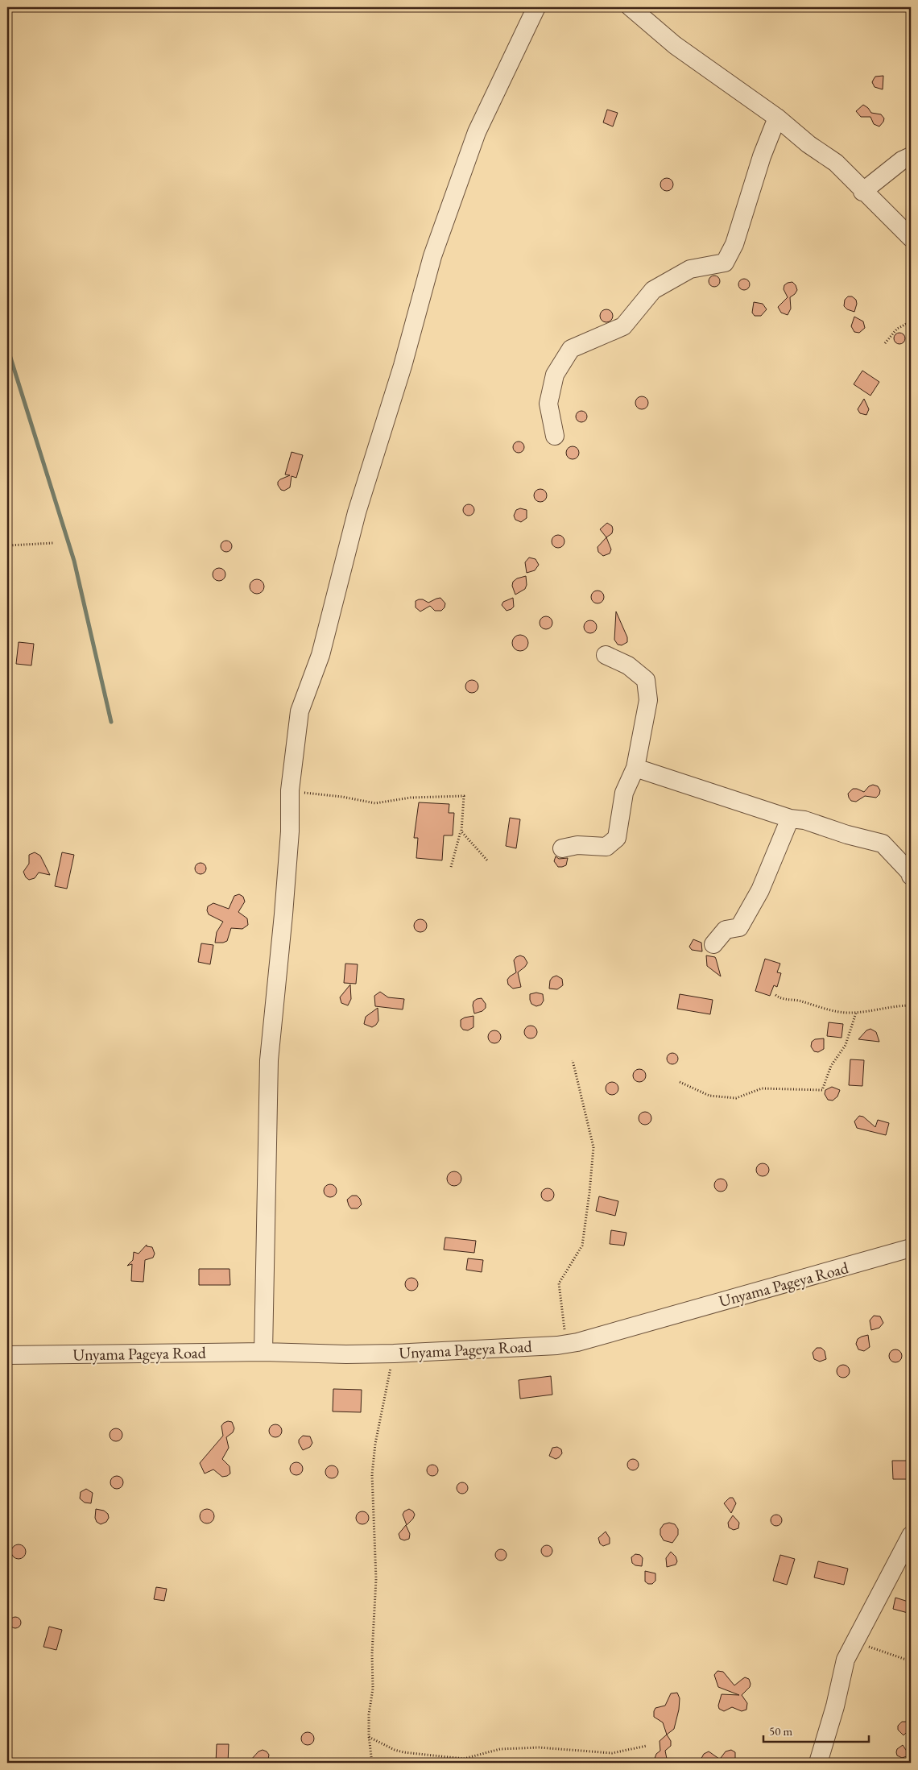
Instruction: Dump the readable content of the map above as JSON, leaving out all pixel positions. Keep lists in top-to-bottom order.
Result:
{
  "streets": {
    "street": ["Unyama Pageya Road"]
  },
  "scale_bar": "50 m"
}
